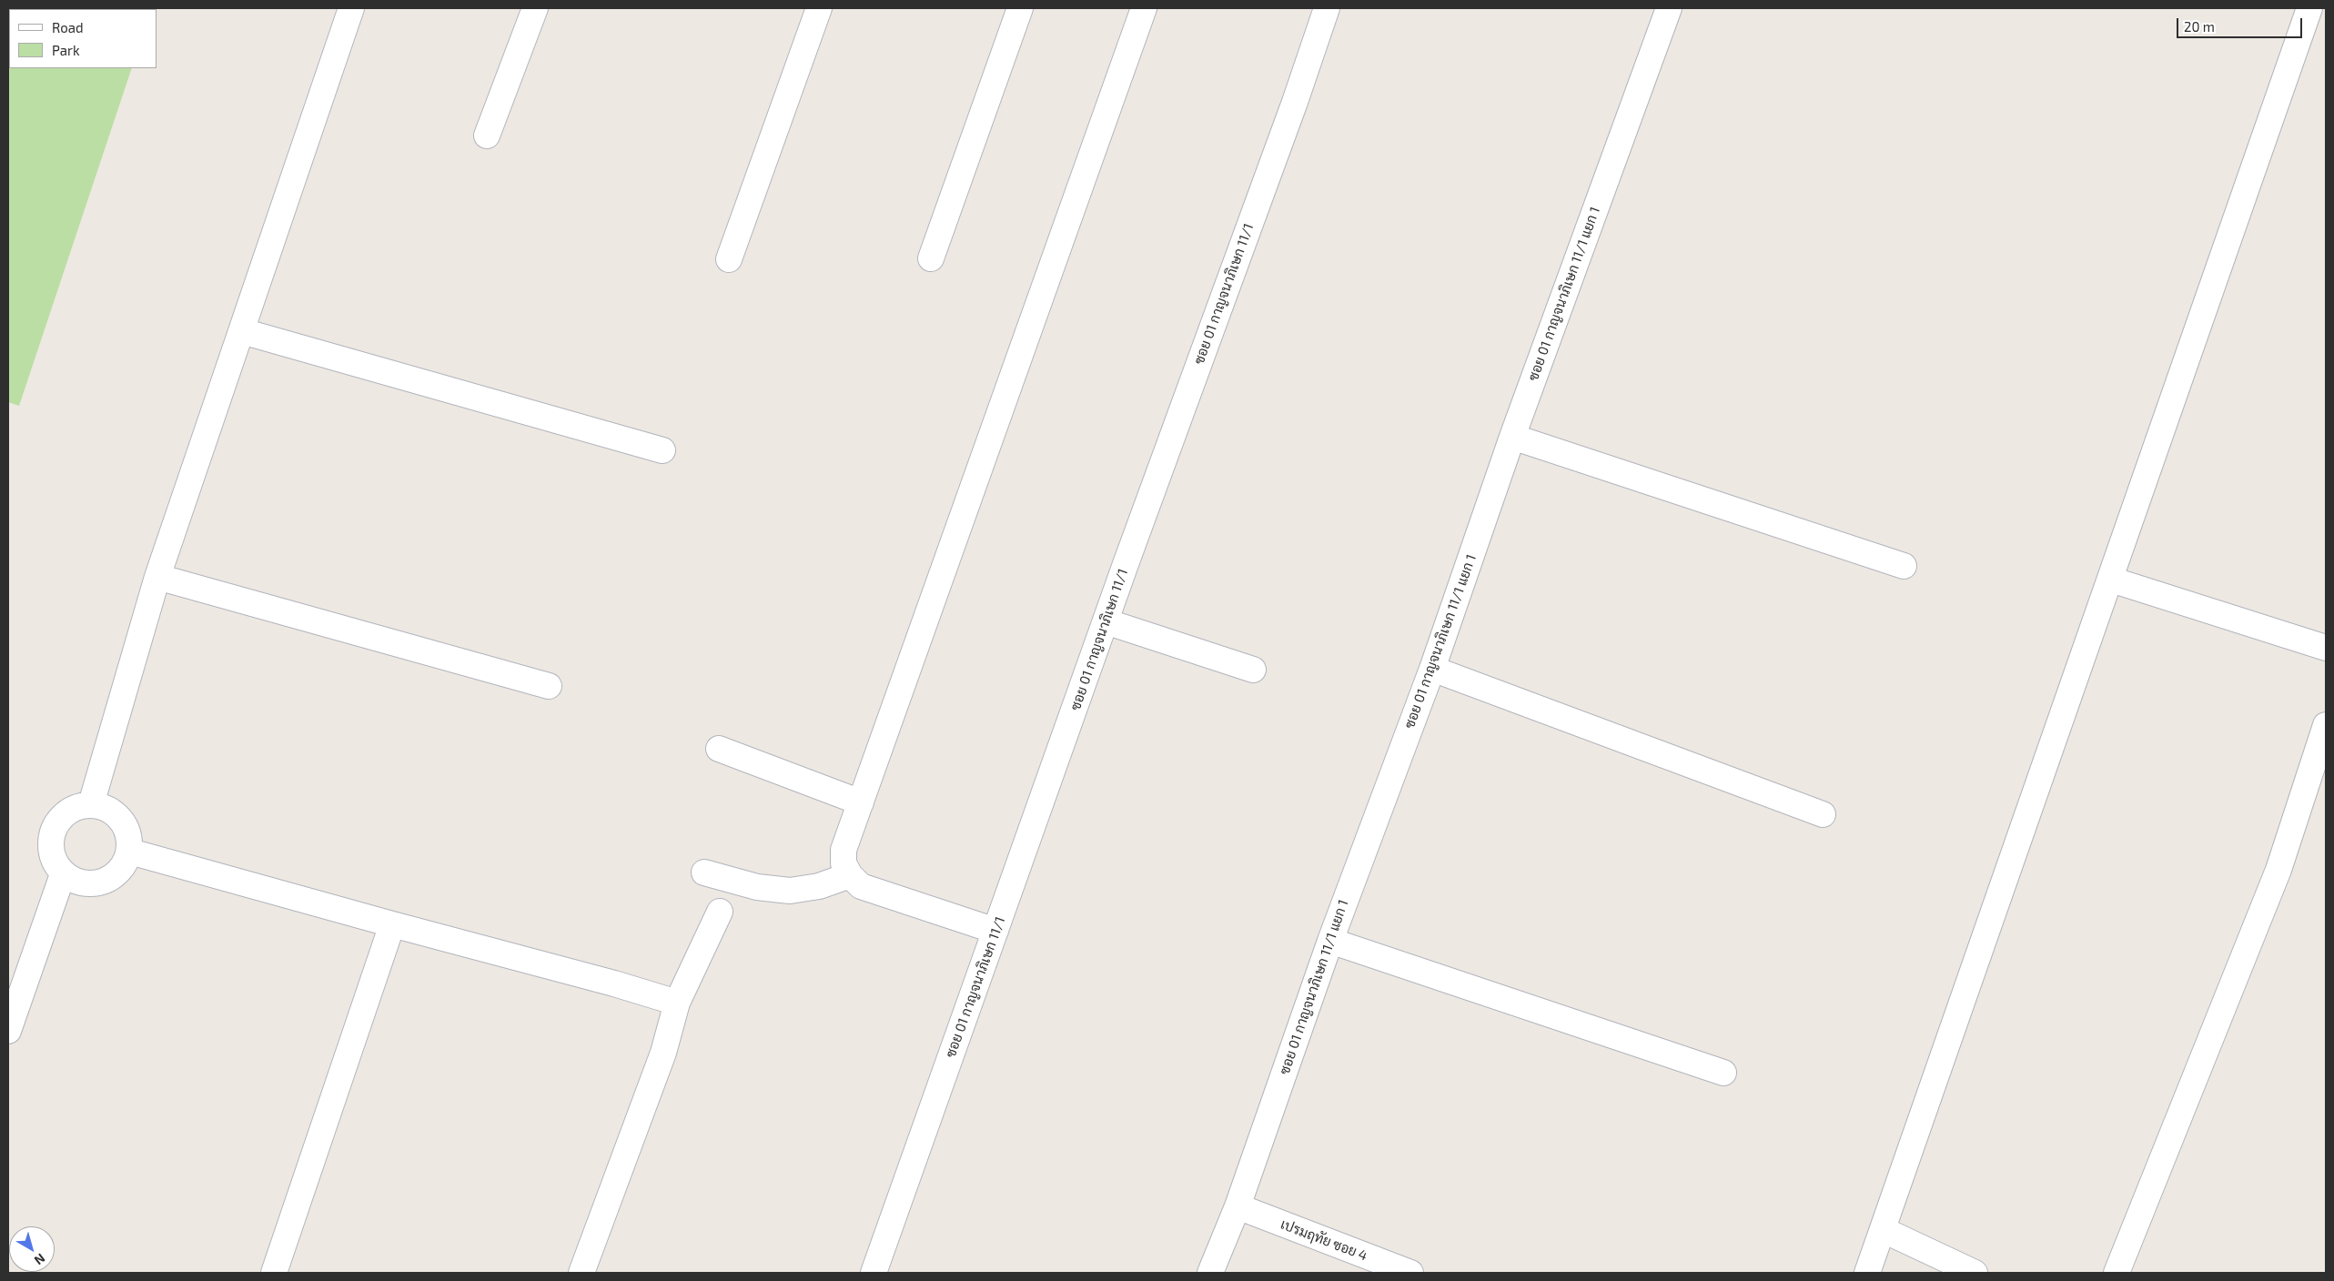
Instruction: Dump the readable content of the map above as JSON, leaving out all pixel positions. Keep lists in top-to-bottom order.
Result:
{
  "streets": {
    "street": ["ซอย 01 กาญจนาภิเษก 11/1", "ซอย 01 กาญจนาภิเษก 11/1 แยก 1", "เปรมฤทัย ซอย 4"]
  },
  "crossings": [
    ["ซอย 01 กาญจนาภิเษก 11/1 แยก 1", "เปรมฤทัย ซอย 4"]
  ],
  "legend": ["Road", "Park"],
  "scale_bar": "20 m",
  "north": "bottom right"
}
